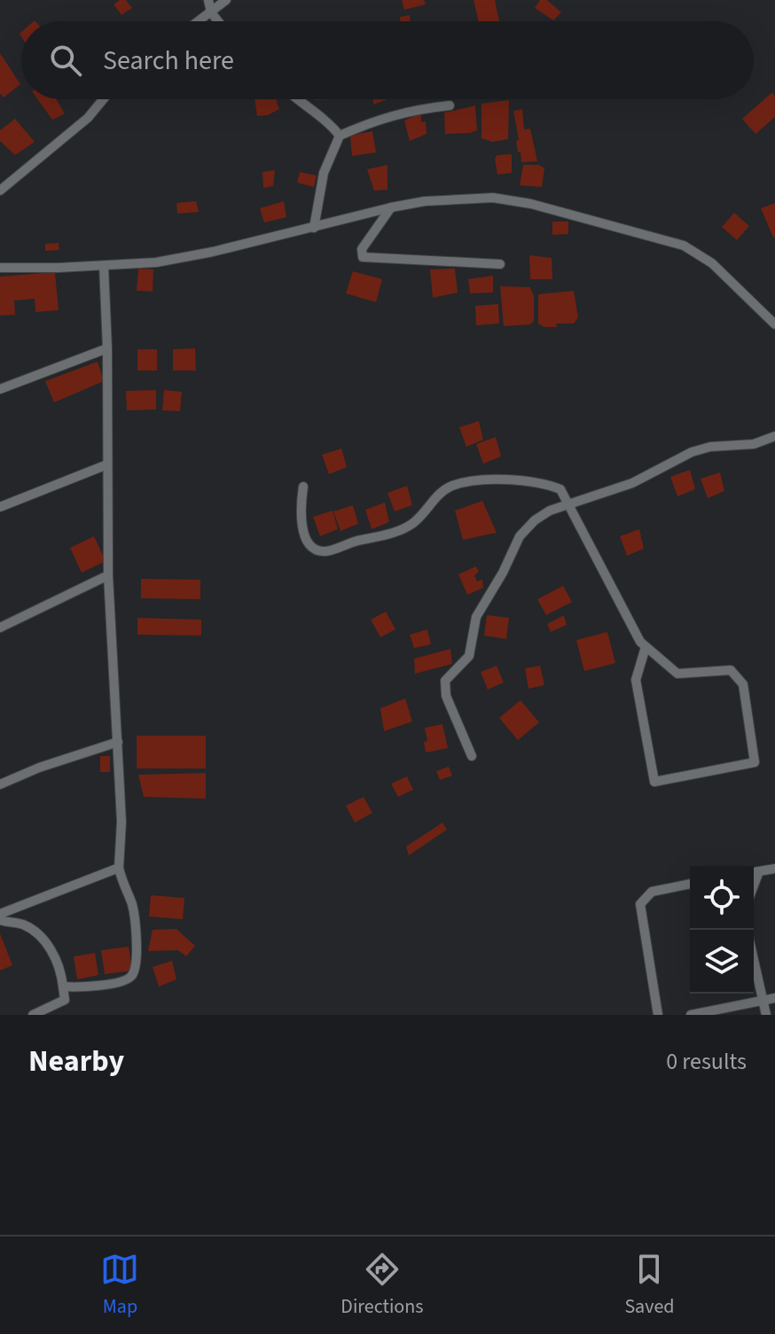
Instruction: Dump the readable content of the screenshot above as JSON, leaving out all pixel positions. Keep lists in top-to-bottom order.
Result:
{
  "page": {
    "search": "Search here",
    "heading": ["Nearby", "0 results"],
    "nav": ["Map", "Directions", "Saved"]
  }
}
